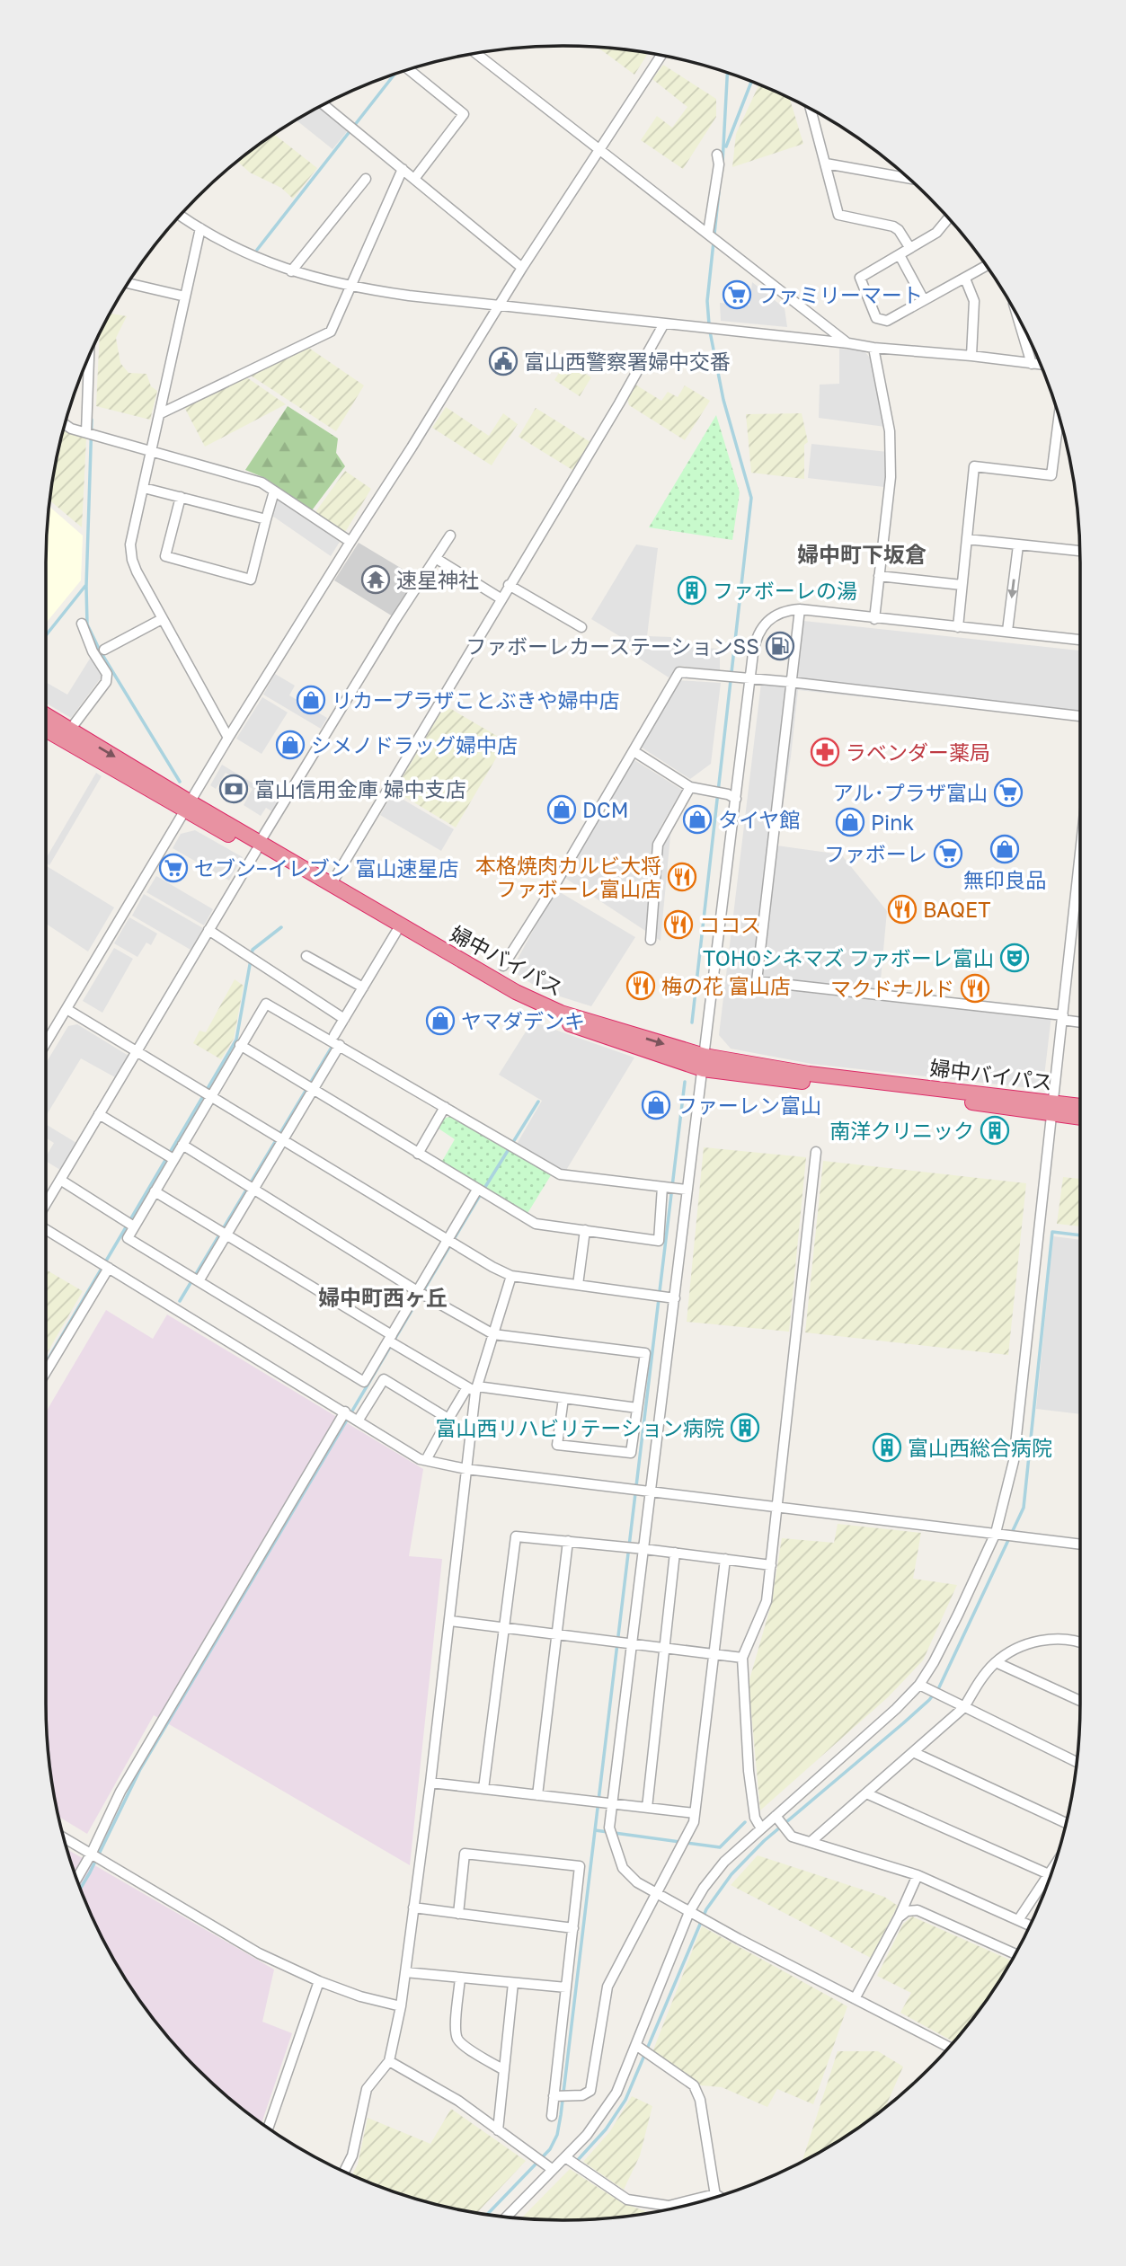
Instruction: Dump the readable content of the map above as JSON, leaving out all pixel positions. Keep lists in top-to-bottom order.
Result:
{
  "streets": {
    "highway": ["婦中バイパス"]
  },
  "districts": ["婦中町下坂倉", "婦中町西ヶ丘"],
  "places": {
    "supermarket": [
      "ファミリーマート",
      "アル･プラザ富山",
      "ファボーレ",
      "セブン−イレブン 富山速星店"
    ],
    "public building": ["富山西警察署婦中交番"],
    "temple": ["速星神社"],
    "building": [
      "ファボーレの湯",
      "南洋クリニック",
      "富山西リハビリテーション病院",
      "富山西総合病院"
    ],
    "fuel station": ["ファボーレカーステーションSS"],
    "shop": [
      "リカープラザことぶきや婦中店",
      "シメノドラッグ婦中店",
      "DCM",
      "タイヤ館",
      "Pink",
      "無印良品",
      "ヤマダデンキ",
      "ファーレン富山"
    ],
    "pharmacy": ["ラベンダー薬局"],
    "bank": ["富山信用金庫 婦中支店"],
    "restaurant": [
      "本格焼肉カルビ大将 ファボーレ富山店",
      "BAQET",
      "ココス",
      "梅の花 富山店",
      "マクドナルド"
    ],
    "theatre": ["TOHOシネマズ ファボーレ富山"]
  }
}
